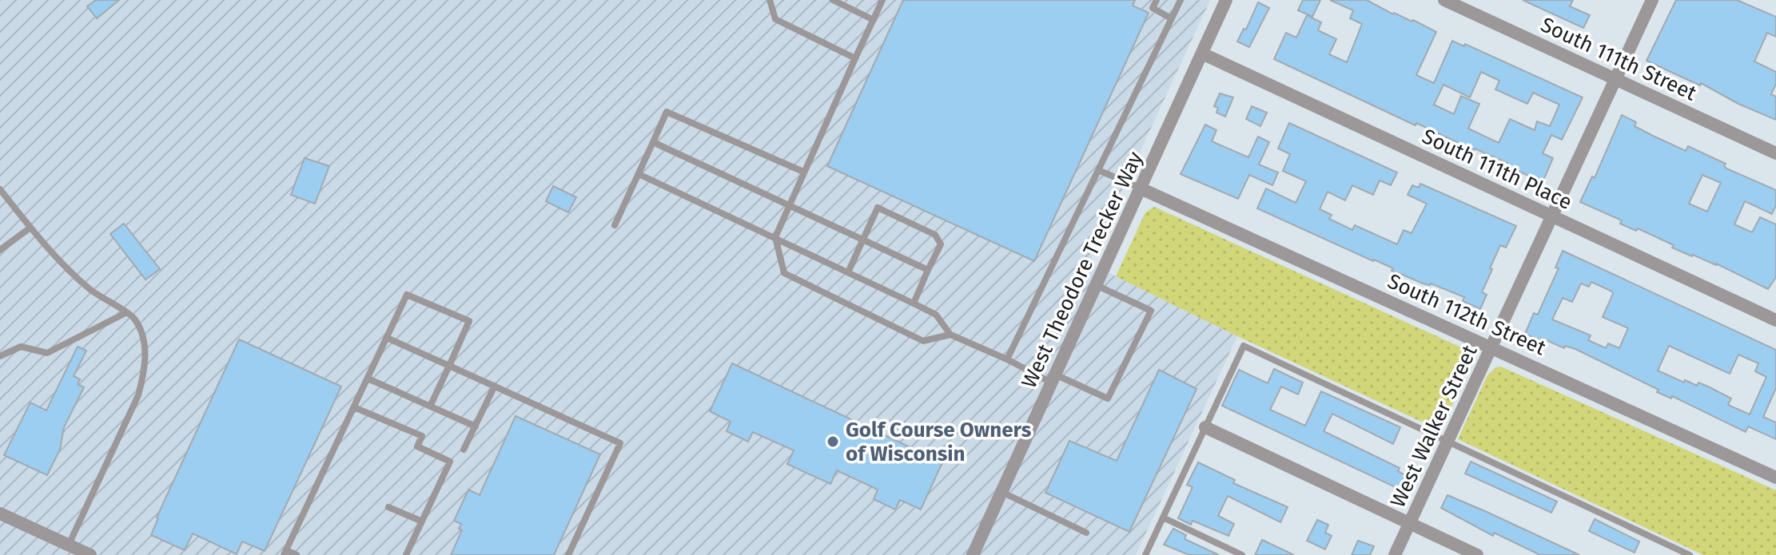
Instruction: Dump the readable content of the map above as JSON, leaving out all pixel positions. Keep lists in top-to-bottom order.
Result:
{
  "streets": {
    "street": [
      "South 111th Street",
      "South 111th Place",
      "West Theodore Trecker Way",
      "South 112th Street",
      "West Walker Street"
    ]
  },
  "crossings": [
    ["South 111th Street", "West Walker Street"],
    ["South 111th Place", "West Theodore Trecker Way"],
    ["South 111th Place", "West Walker Street"],
    ["West Theodore Trecker Way", "South 112th Street"],
    ["South 112th Street", "West Walker Street"]
  ],
  "places": ["Golf Course Owners of Wisconsin"]
}
